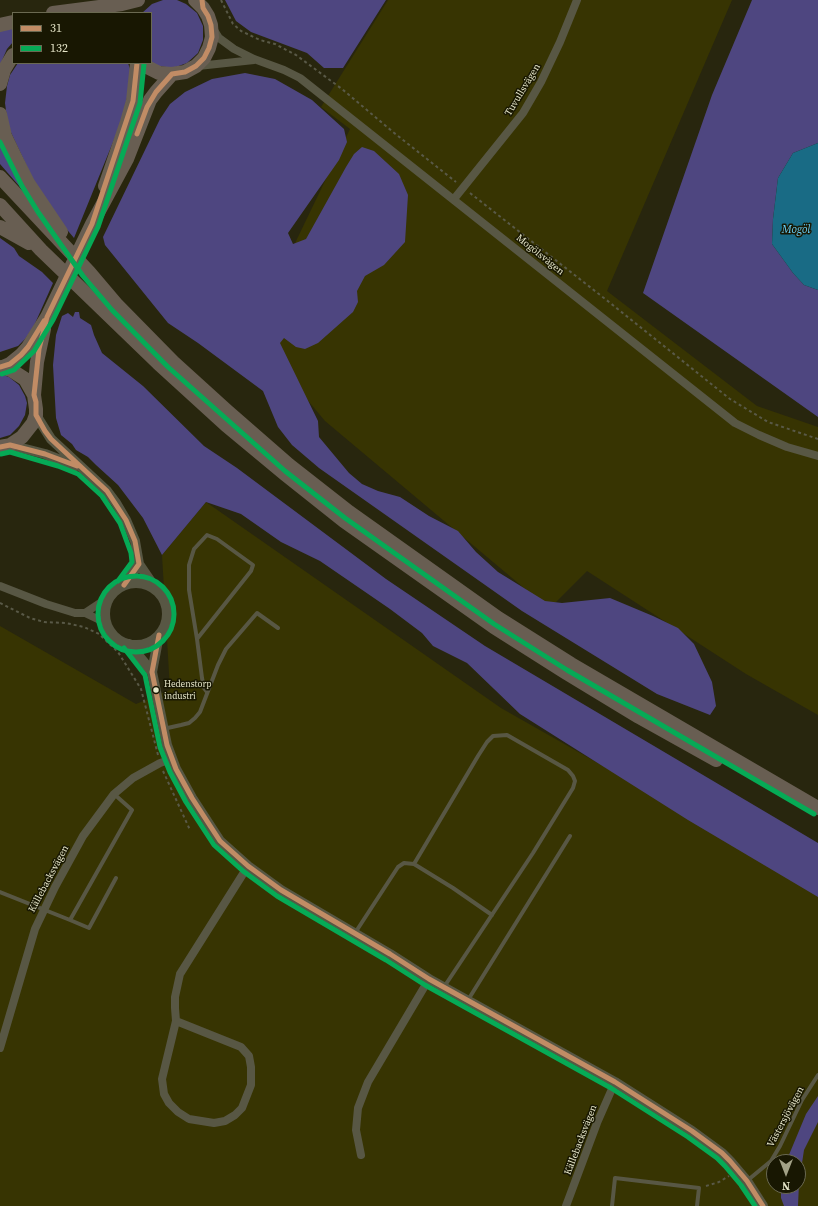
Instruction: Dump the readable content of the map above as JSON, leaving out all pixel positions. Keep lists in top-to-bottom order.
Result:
{
  "streets": {
    "street": ["Tuvullsvägen", "Mogölsvägen", "Källebacksvägen"],
    "lane": ["Västersjövägen"]
  },
  "crossings": [
    ["Tuvullsvägen", "Mogölsvägen"]
  ],
  "water": ["Mogöl"],
  "places": ["Hedenstorp industri"],
  "lines": ["transit line 31", "transit line 132"],
  "legend": ["31", "132"],
  "north": "bottom"
}
